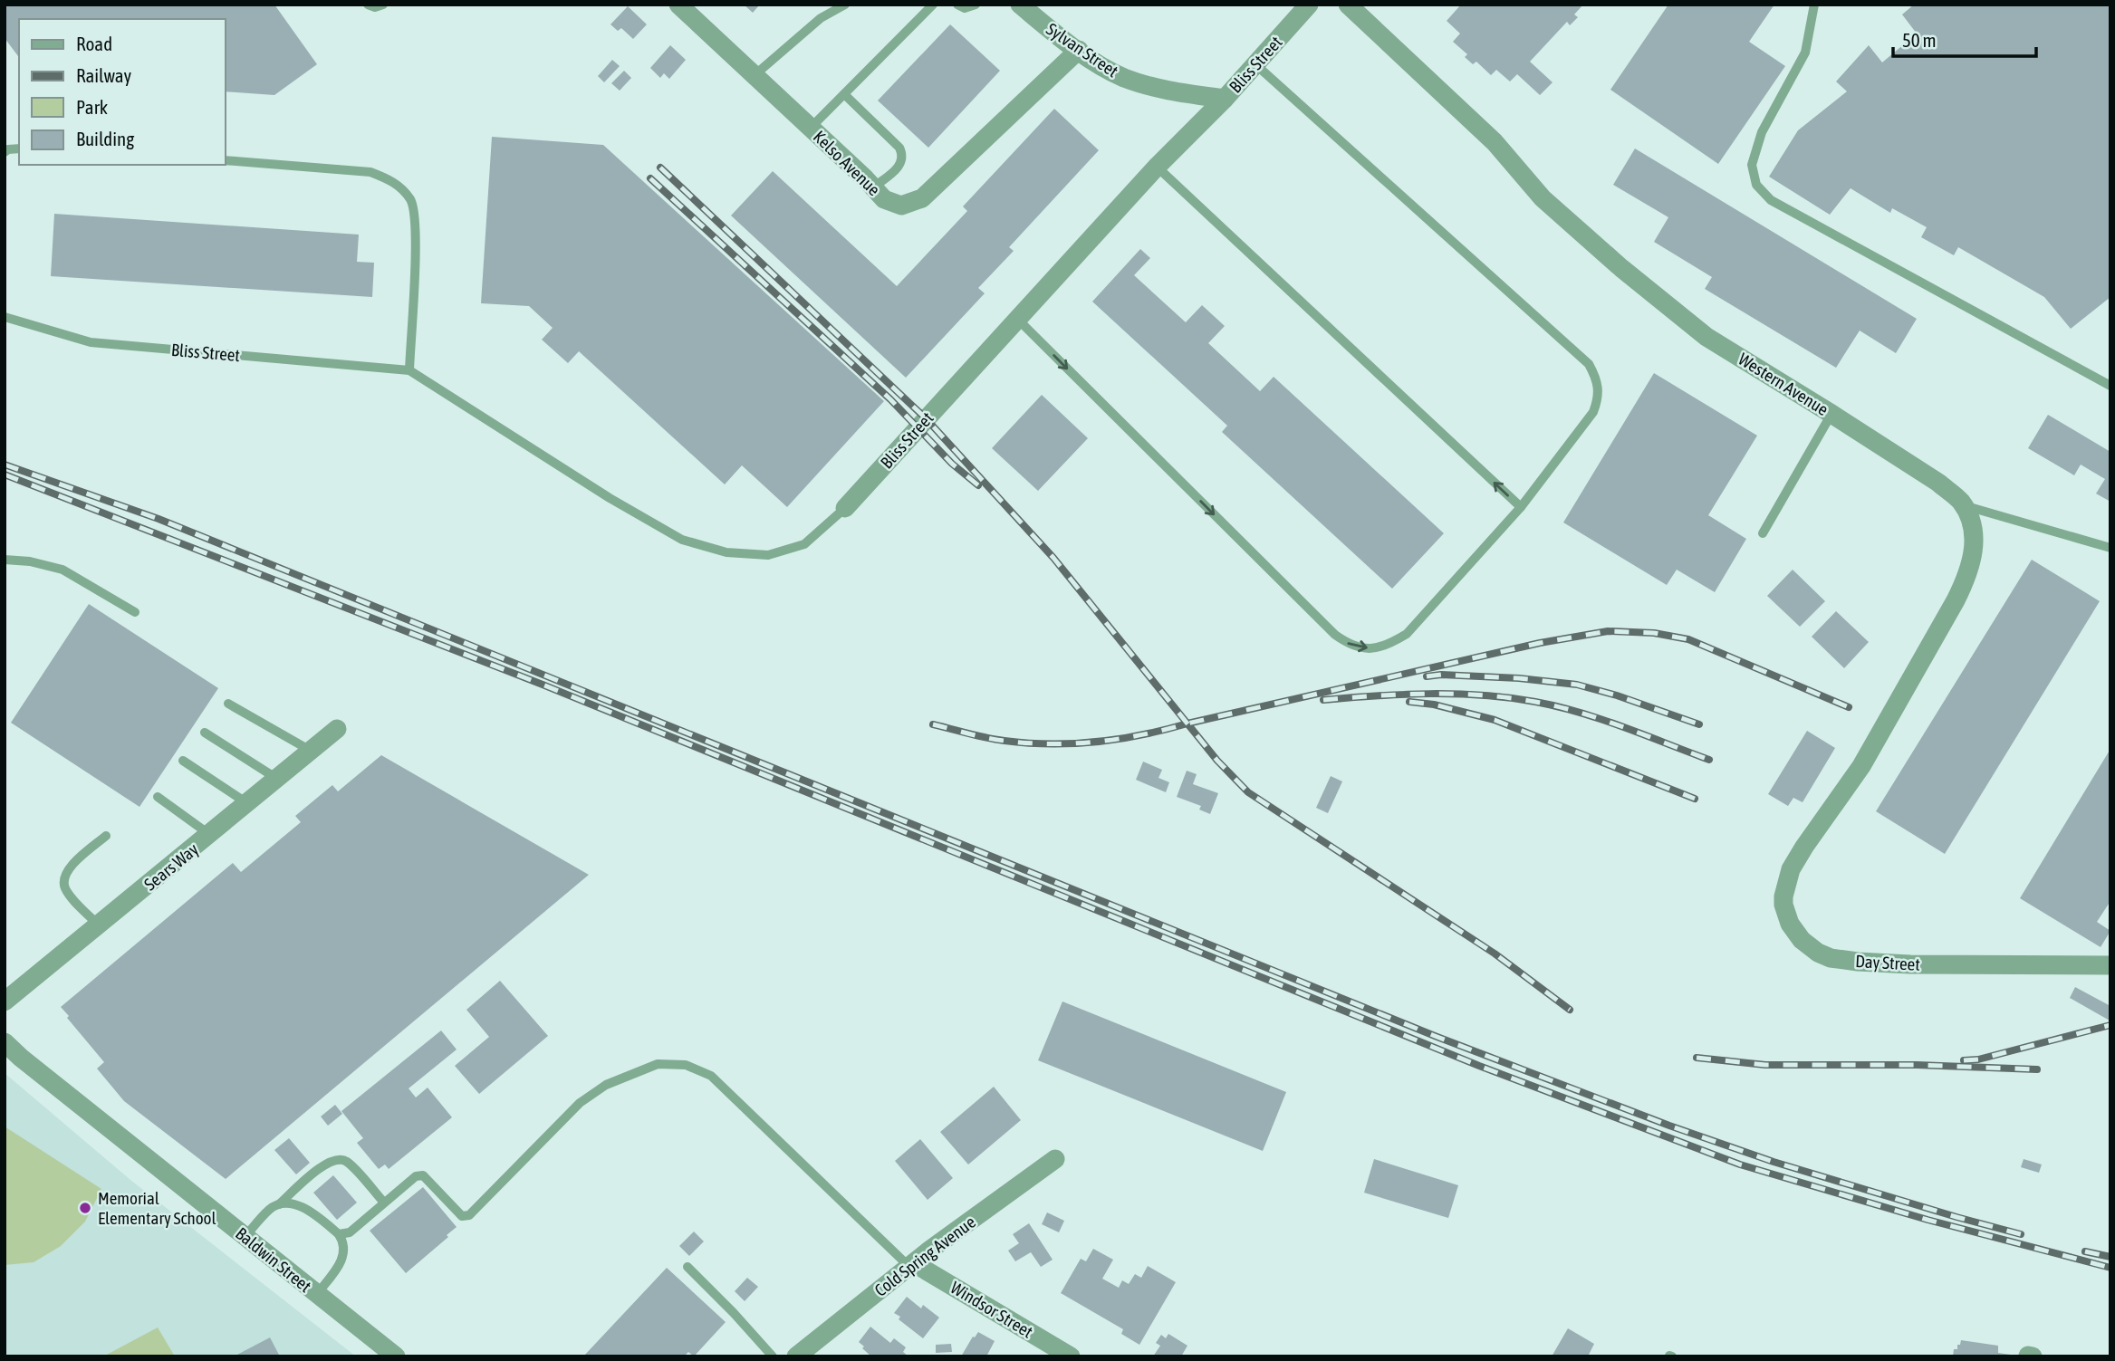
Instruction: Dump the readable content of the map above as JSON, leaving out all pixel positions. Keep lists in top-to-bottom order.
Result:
{
  "streets": {
    "street": [
      "Sylvan Street",
      "Bliss Street",
      "Kelso Avenue",
      "Western Avenue",
      "Sears Way",
      "Day Street",
      "Cold Spring Avenue",
      "Baldwin Street",
      "Windsor Street"
    ]
  },
  "crossings": [
    ["Sylvan Street", "Bliss Street"],
    ["Sylvan Street", "Kelso Avenue"],
    ["Western Avenue", "Day Street"],
    ["Cold Spring Avenue", "Windsor Street"]
  ],
  "places": ["Memorial Elementary School"],
  "legend": [
    "Road",
    "Railway",
    "Park",
    "Building"
  ],
  "scale_bar": "50 m"
}
